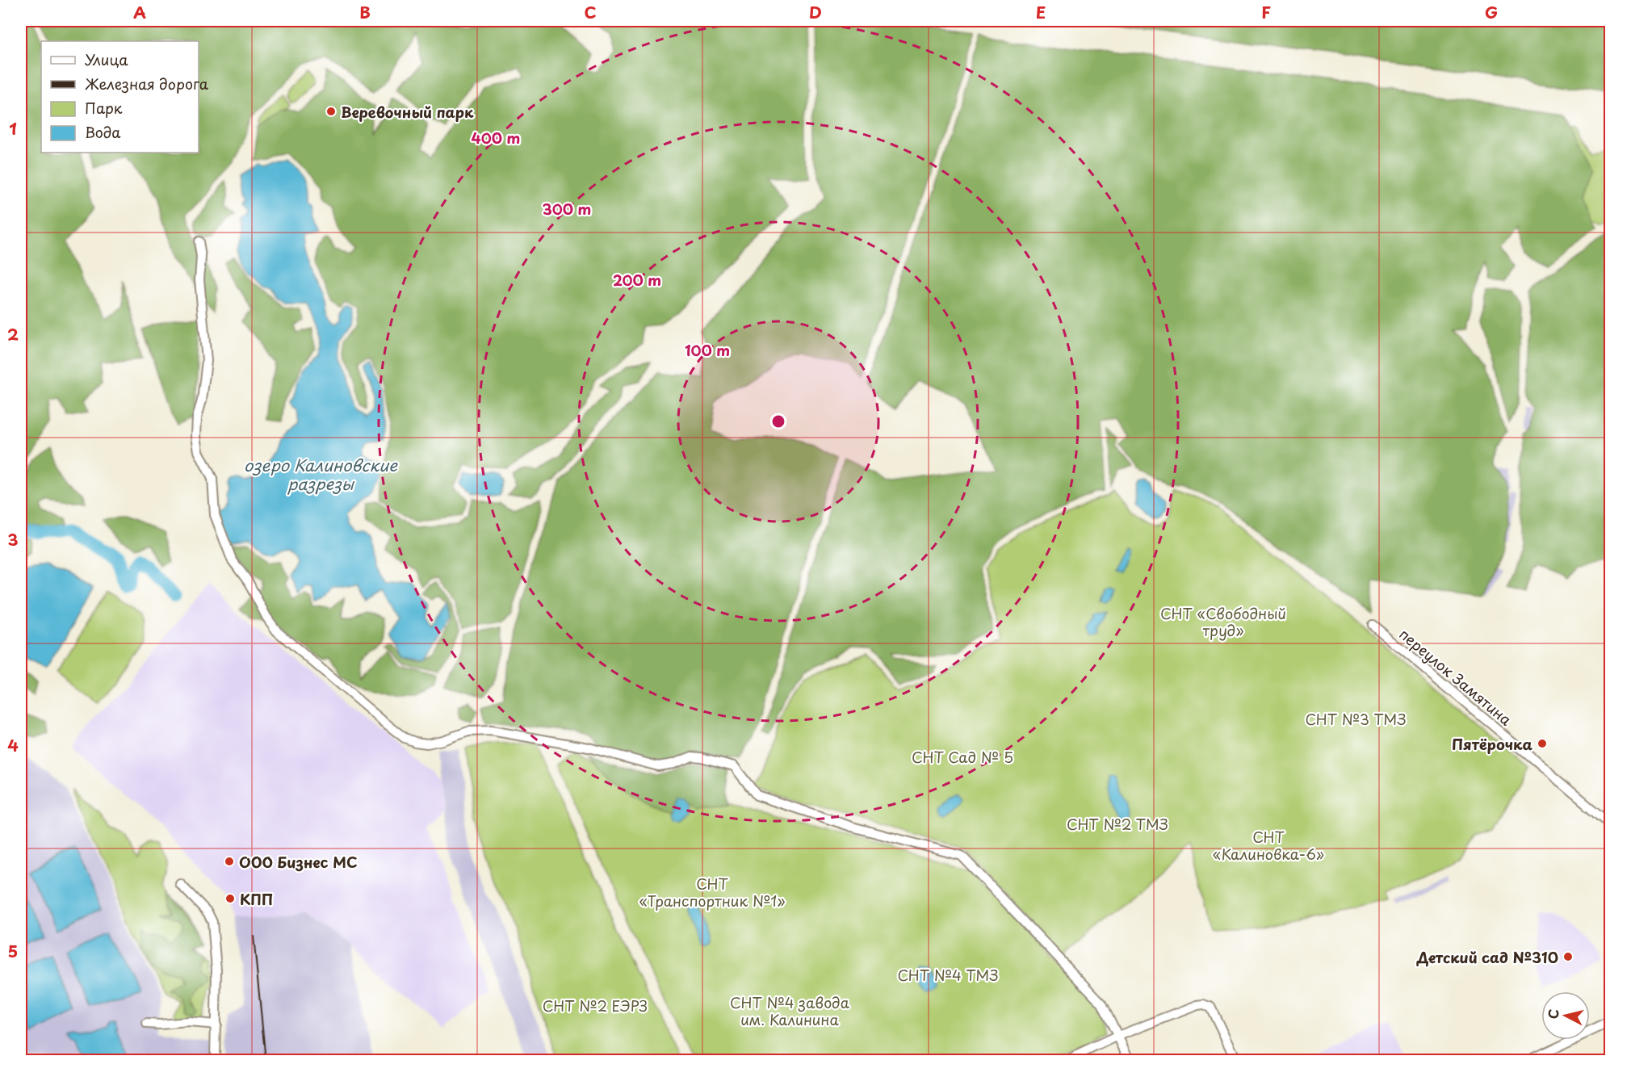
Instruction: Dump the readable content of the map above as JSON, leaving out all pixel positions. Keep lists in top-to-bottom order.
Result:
{
  "streets": {
    "street": ["переулок Замятина"]
  },
  "water": ["озеро Калиновские разрезы"],
  "parks": [
    "СНТ «Свободный труд»",
    "СНТ №3 ТМЗ",
    "СНТ Сад № 5",
    "СНТ №2 ТМЗ",
    "СНТ «Калиновка-6»",
    "СНТ «Транспортник №1»",
    "СНТ №4 ТМЗ",
    "СНТ №4 завода им. Калинина",
    "СНТ №2 ЕЭРЗ"
  ],
  "places": [
    "Веревочный парк",
    "Пятёрочка",
    "ООО Бизнес МС",
    "КПП",
    "Детский сад №310"
  ],
  "legend": [
    "Улица",
    "Железная дорога",
    "Парк",
    "Вода"
  ],
  "north": "left",
  "grid": {
    "columns": [
      "A",
      "B",
      "C",
      "D",
      "E",
      "F",
      "G"
    ],
    "rows": [
      "1",
      "2",
      "3",
      "4",
      "5"
    ]
  },
  "rings": [
    "400 m",
    "300 m",
    "200 m",
    "100 m"
  ]
}
